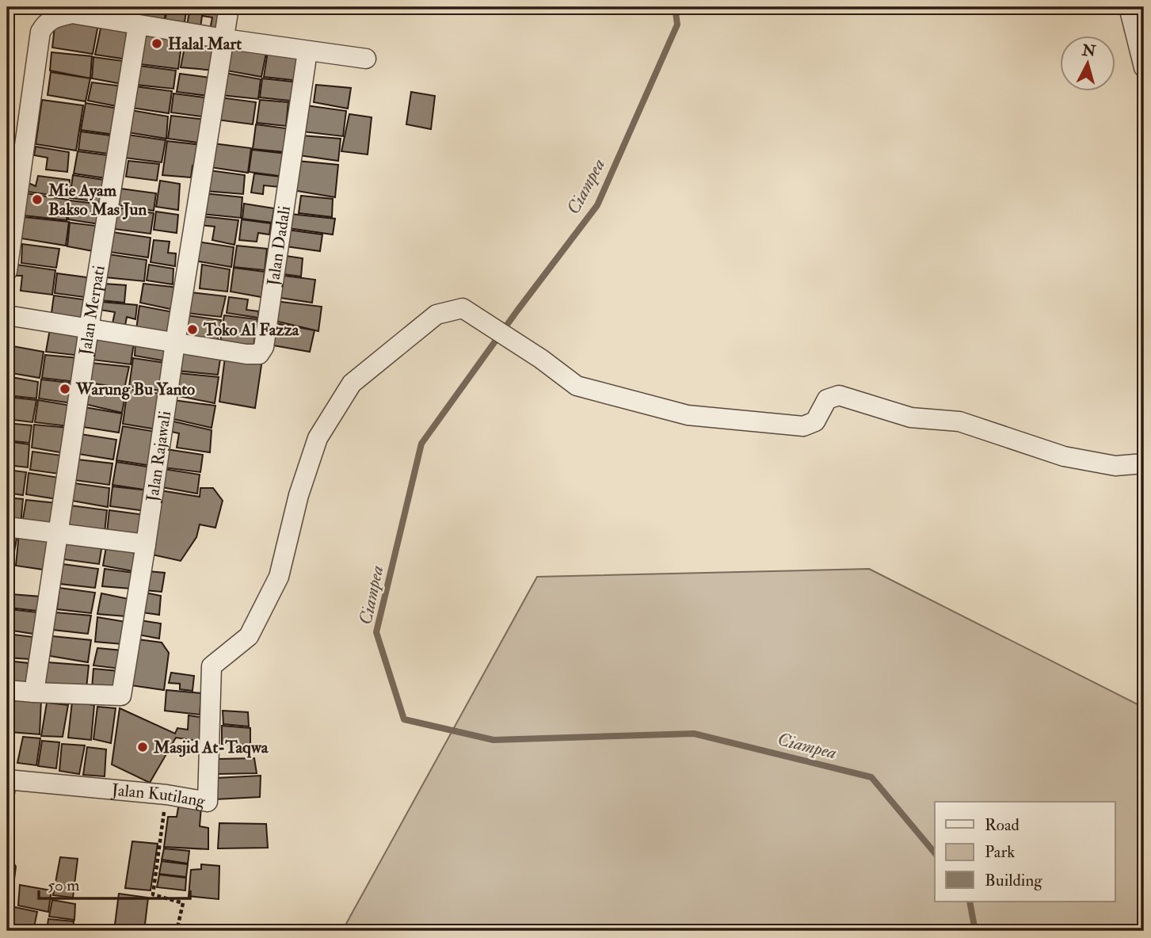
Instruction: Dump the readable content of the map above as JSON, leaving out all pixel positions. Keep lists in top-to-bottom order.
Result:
{
  "streets": {
    "street": [
      "Jalan Dadali",
      "Jalan Merpati",
      "Jalan Rajawali",
      "Jalan Kutilang"
    ]
  },
  "crossings": [
    ["Jalan Dadali", "Jalan Rajawali"],
    ["Jalan Merpati", "Jalan Rajawali"]
  ],
  "water": ["Ciampea"],
  "places": [
    "Halal Mart",
    "Mie Ayam Bakso Mas Jun",
    "Toko Al Fazza",
    "Warung Bu Yanto",
    "Masjid At-Taqwa"
  ],
  "legend": ["Road", "Park", "Building"],
  "scale_bar": "50 m",
  "north": "top"
}
